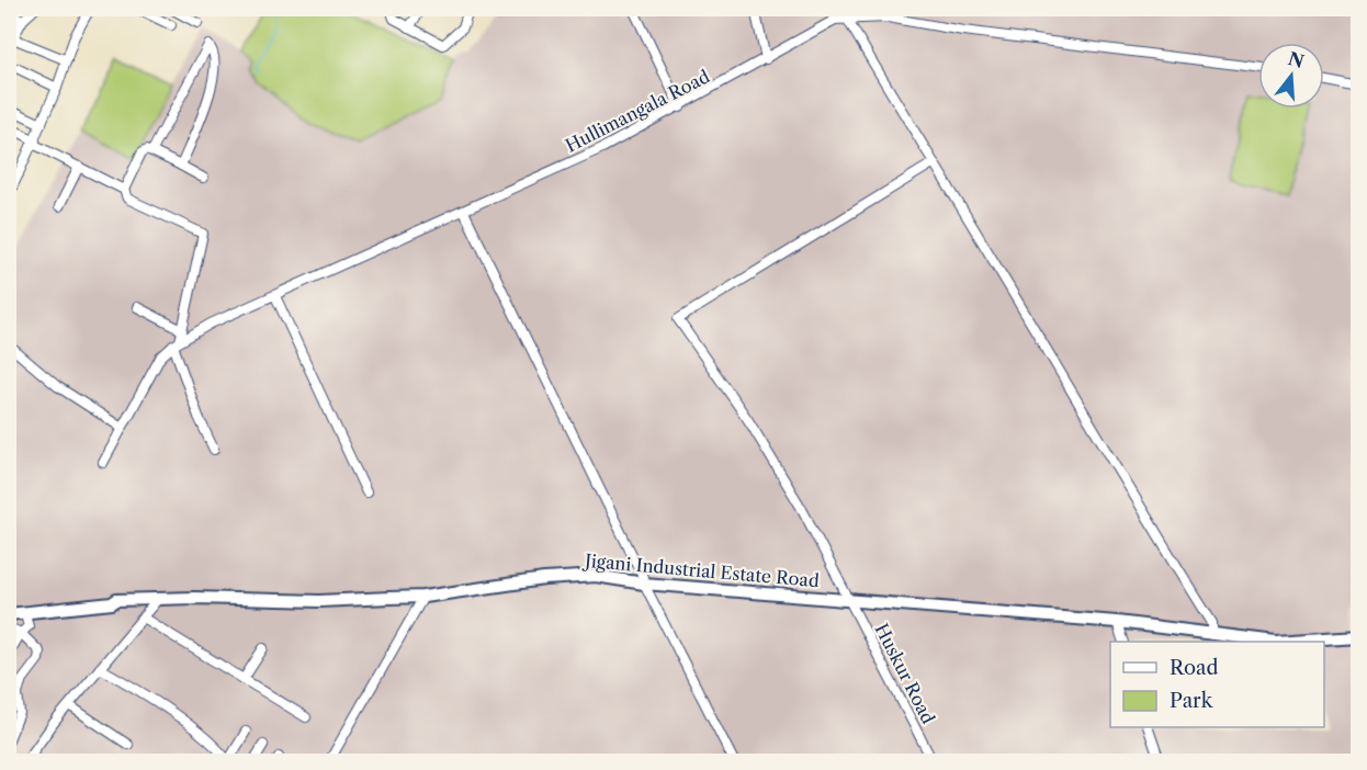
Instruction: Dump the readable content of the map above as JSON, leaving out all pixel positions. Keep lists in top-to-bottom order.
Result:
{
  "streets": {
    "main road": ["Jigani Industrial Estate Road"],
    "street": ["Hullimangala Road", "Huskur Road"]
  },
  "crossings": [
    ["Jigani Industrial Estate Road", "Huskur Road"]
  ],
  "legend": ["Road", "Park"],
  "north": "top"
}
